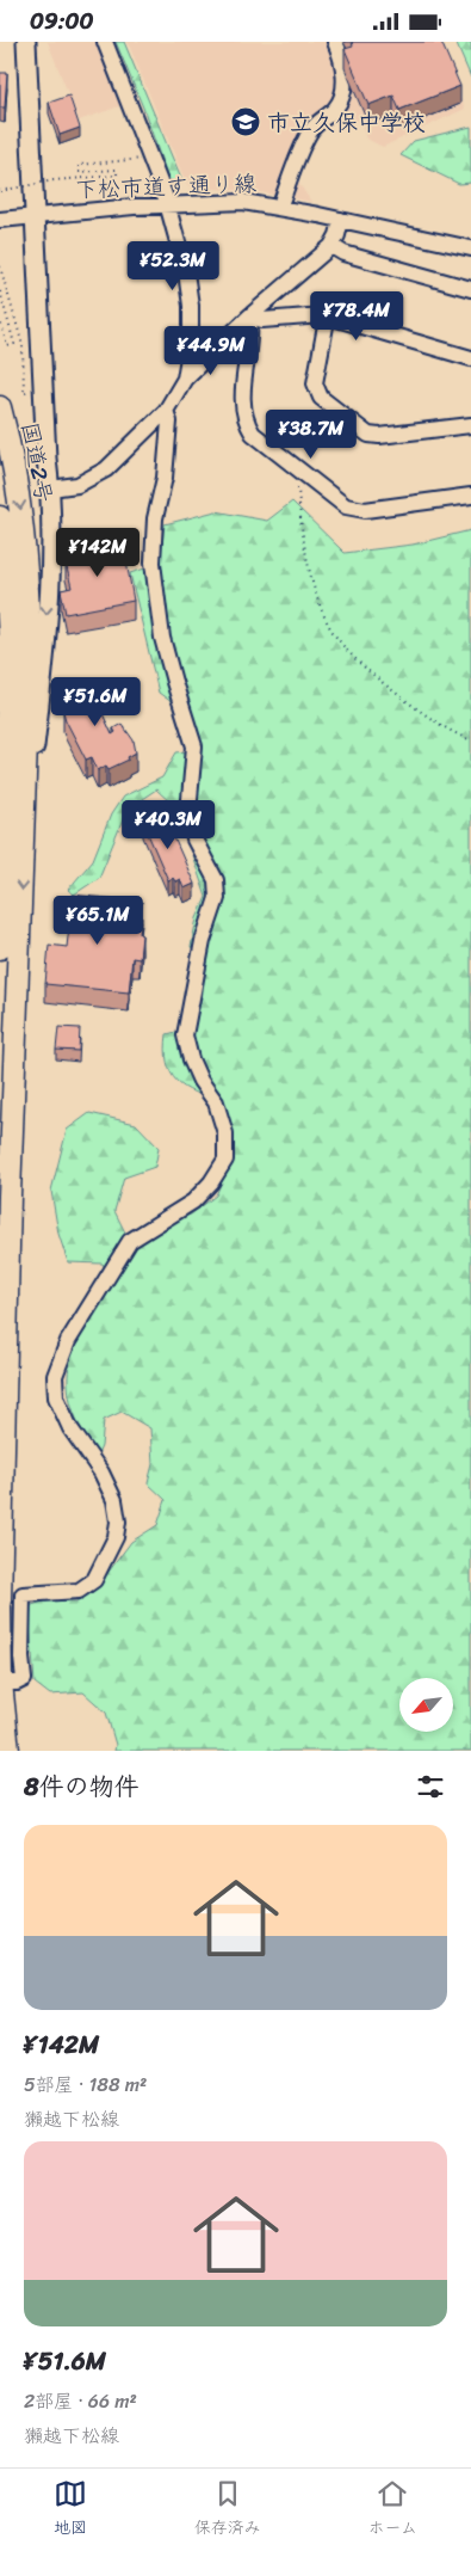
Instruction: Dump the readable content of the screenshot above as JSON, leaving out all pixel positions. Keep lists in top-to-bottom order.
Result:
{
  "streets": {
    "highway": ["国道2号"],
    "street": ["下松市道す通り線"]
  },
  "places": {
    "school or university": ["市立久保中学校"]
  },
  "north": "bottom left",
  "page": {
    "status": "09:00",
    "price": [
      "¥52.3M",
      "¥78.4M",
      "¥44.9M",
      "¥38.7M",
      "¥142M",
      "¥51.6M",
      "¥40.3M",
      "¥65.1M"
    ],
    "heading": "8件の物件",
    "list": [
      {
        "name": "¥142M",
        "note": "5部屋 · 188 m² · 獺越下松線"
      },
      {
        "name": "¥51.6M",
        "note": "2部屋 · 66 m² · 獺越下松線"
      }
    ],
    "tabs": ["地図", "保存済み", "ホーム"]
  }
}
